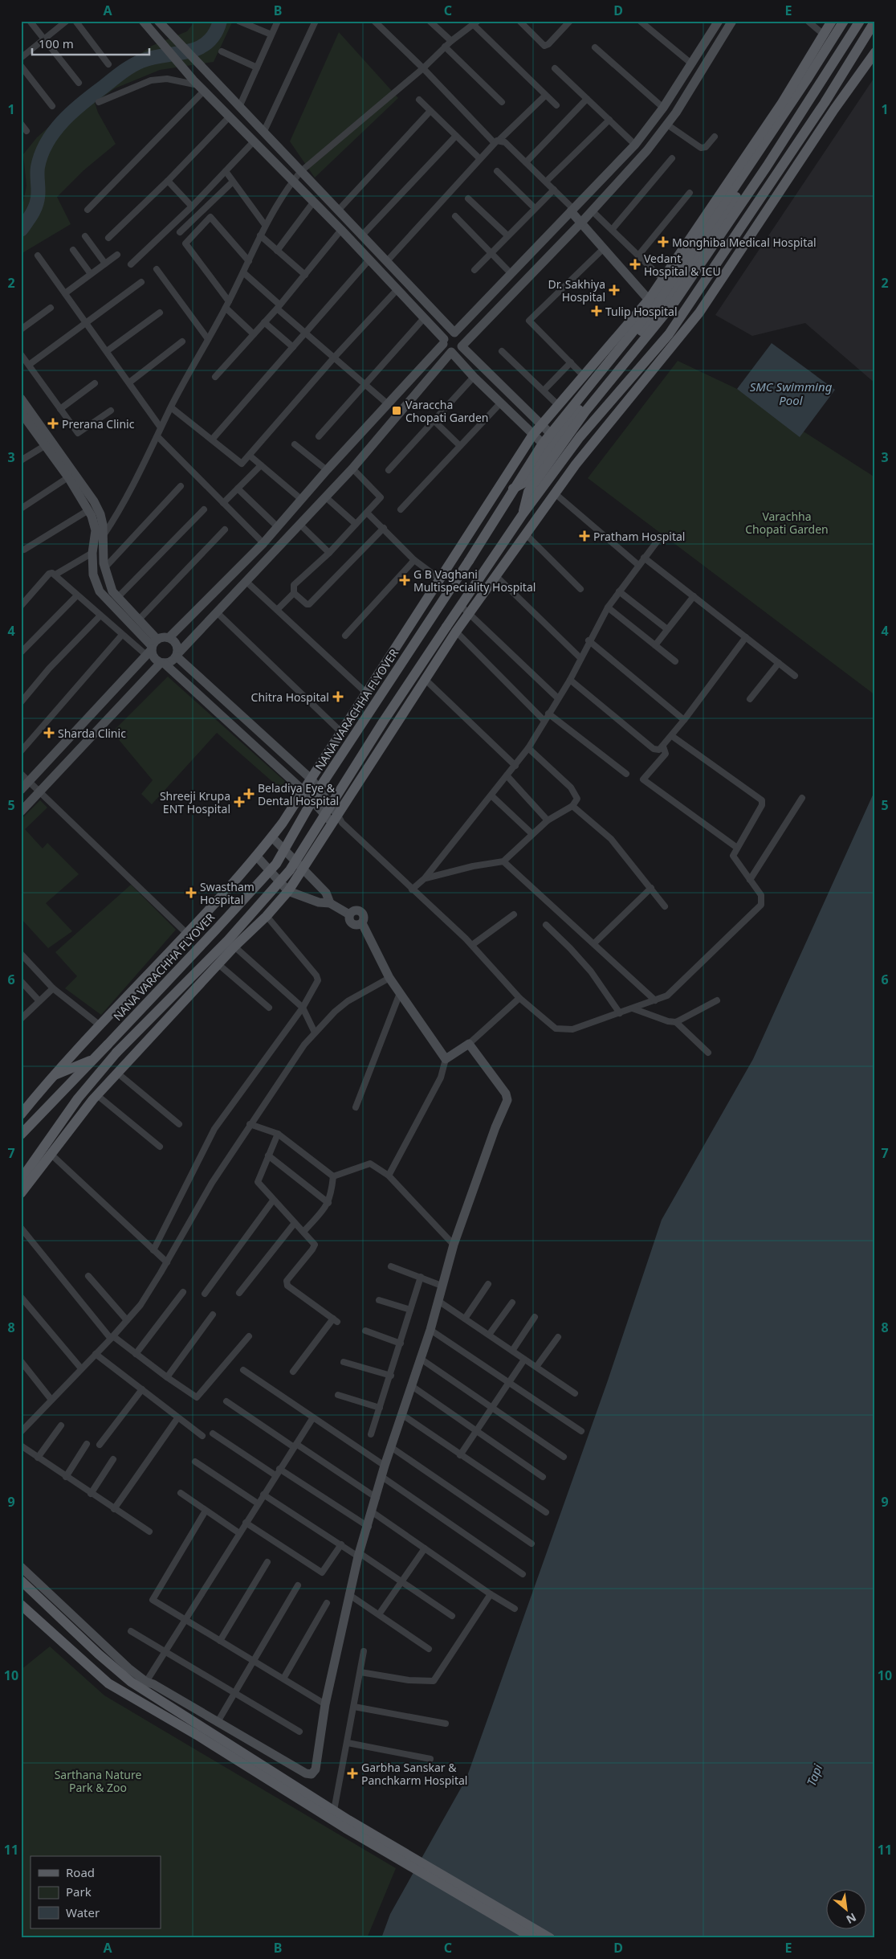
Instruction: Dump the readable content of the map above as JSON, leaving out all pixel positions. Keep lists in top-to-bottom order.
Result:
{
  "streets": {
    "main road": ["NANA VARACHHA FLYOVER"]
  },
  "water": ["SMC Swimming Pool", "Tapi"],
  "parks": ["Varachha Chopati Garden", "Sarthana Nature Park & Zoo"],
  "places": {
    "health": [
      "Monghiba Medical Hospital",
      "Vedant Hospital & ICU",
      "Dr. Sakhiya Hospital",
      "Tulip Hospital",
      "Prerana Clinic",
      "Pratham Hospital",
      "G B Vaghani Multispeciality Hospital",
      "Chitra Hospital",
      "Sharda Clinic",
      "Beladiya Eye & Dental Hospital",
      "Shreeji Krupa ENT Hospital",
      "Swastham Hospital",
      "Garbha Sanskar & Panchkarm Hospital"
    ],
    "transit": ["Varaccha Chopati Garden"]
  },
  "legend": ["Road", "Park", "Water"],
  "scale_bar": "100 m",
  "north": "bottom right",
  "grid": {
    "columns": [
      "A",
      "B",
      "C",
      "D",
      "E"
    ],
    "rows": [
      "1",
      "2",
      "3",
      "4",
      "5",
      "6",
      "7",
      "8",
      "9",
      "10",
      "11"
    ]
  }
}
